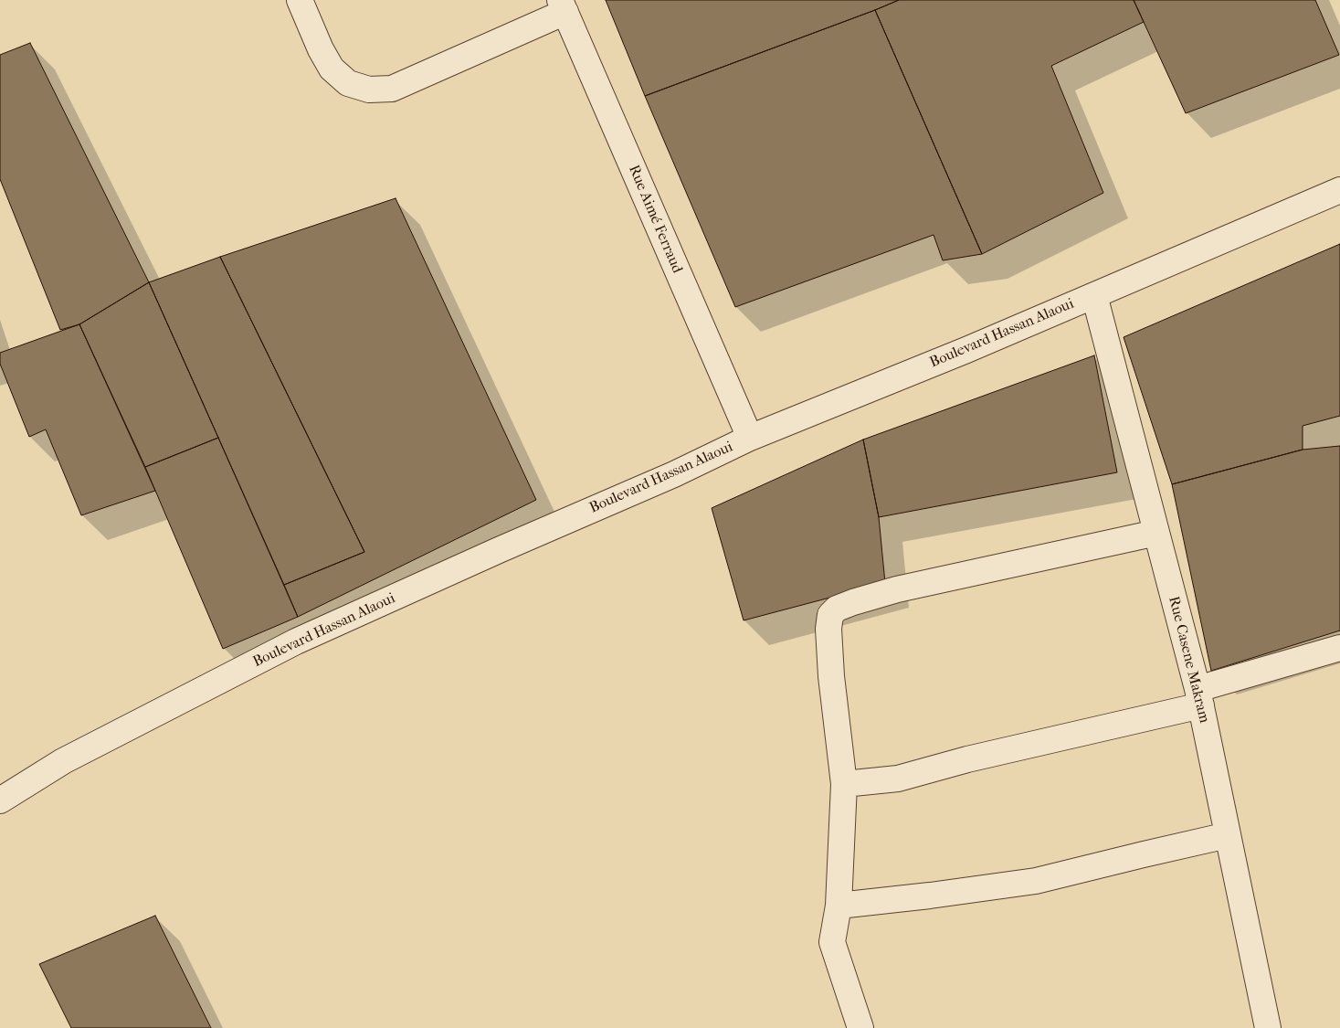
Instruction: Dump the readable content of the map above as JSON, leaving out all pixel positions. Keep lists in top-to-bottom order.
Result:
{
  "streets": {
    "street": ["Rue Aimé Ferraud", "Boulevard Hassan Alaoui", "Rue Casene Makram"]
  },
  "crossings": [
    ["Rue Aimé Ferraud", "Boulevard Hassan Alaoui"],
    ["Boulevard Hassan Alaoui", "Rue Casene Makram"]
  ]
}
